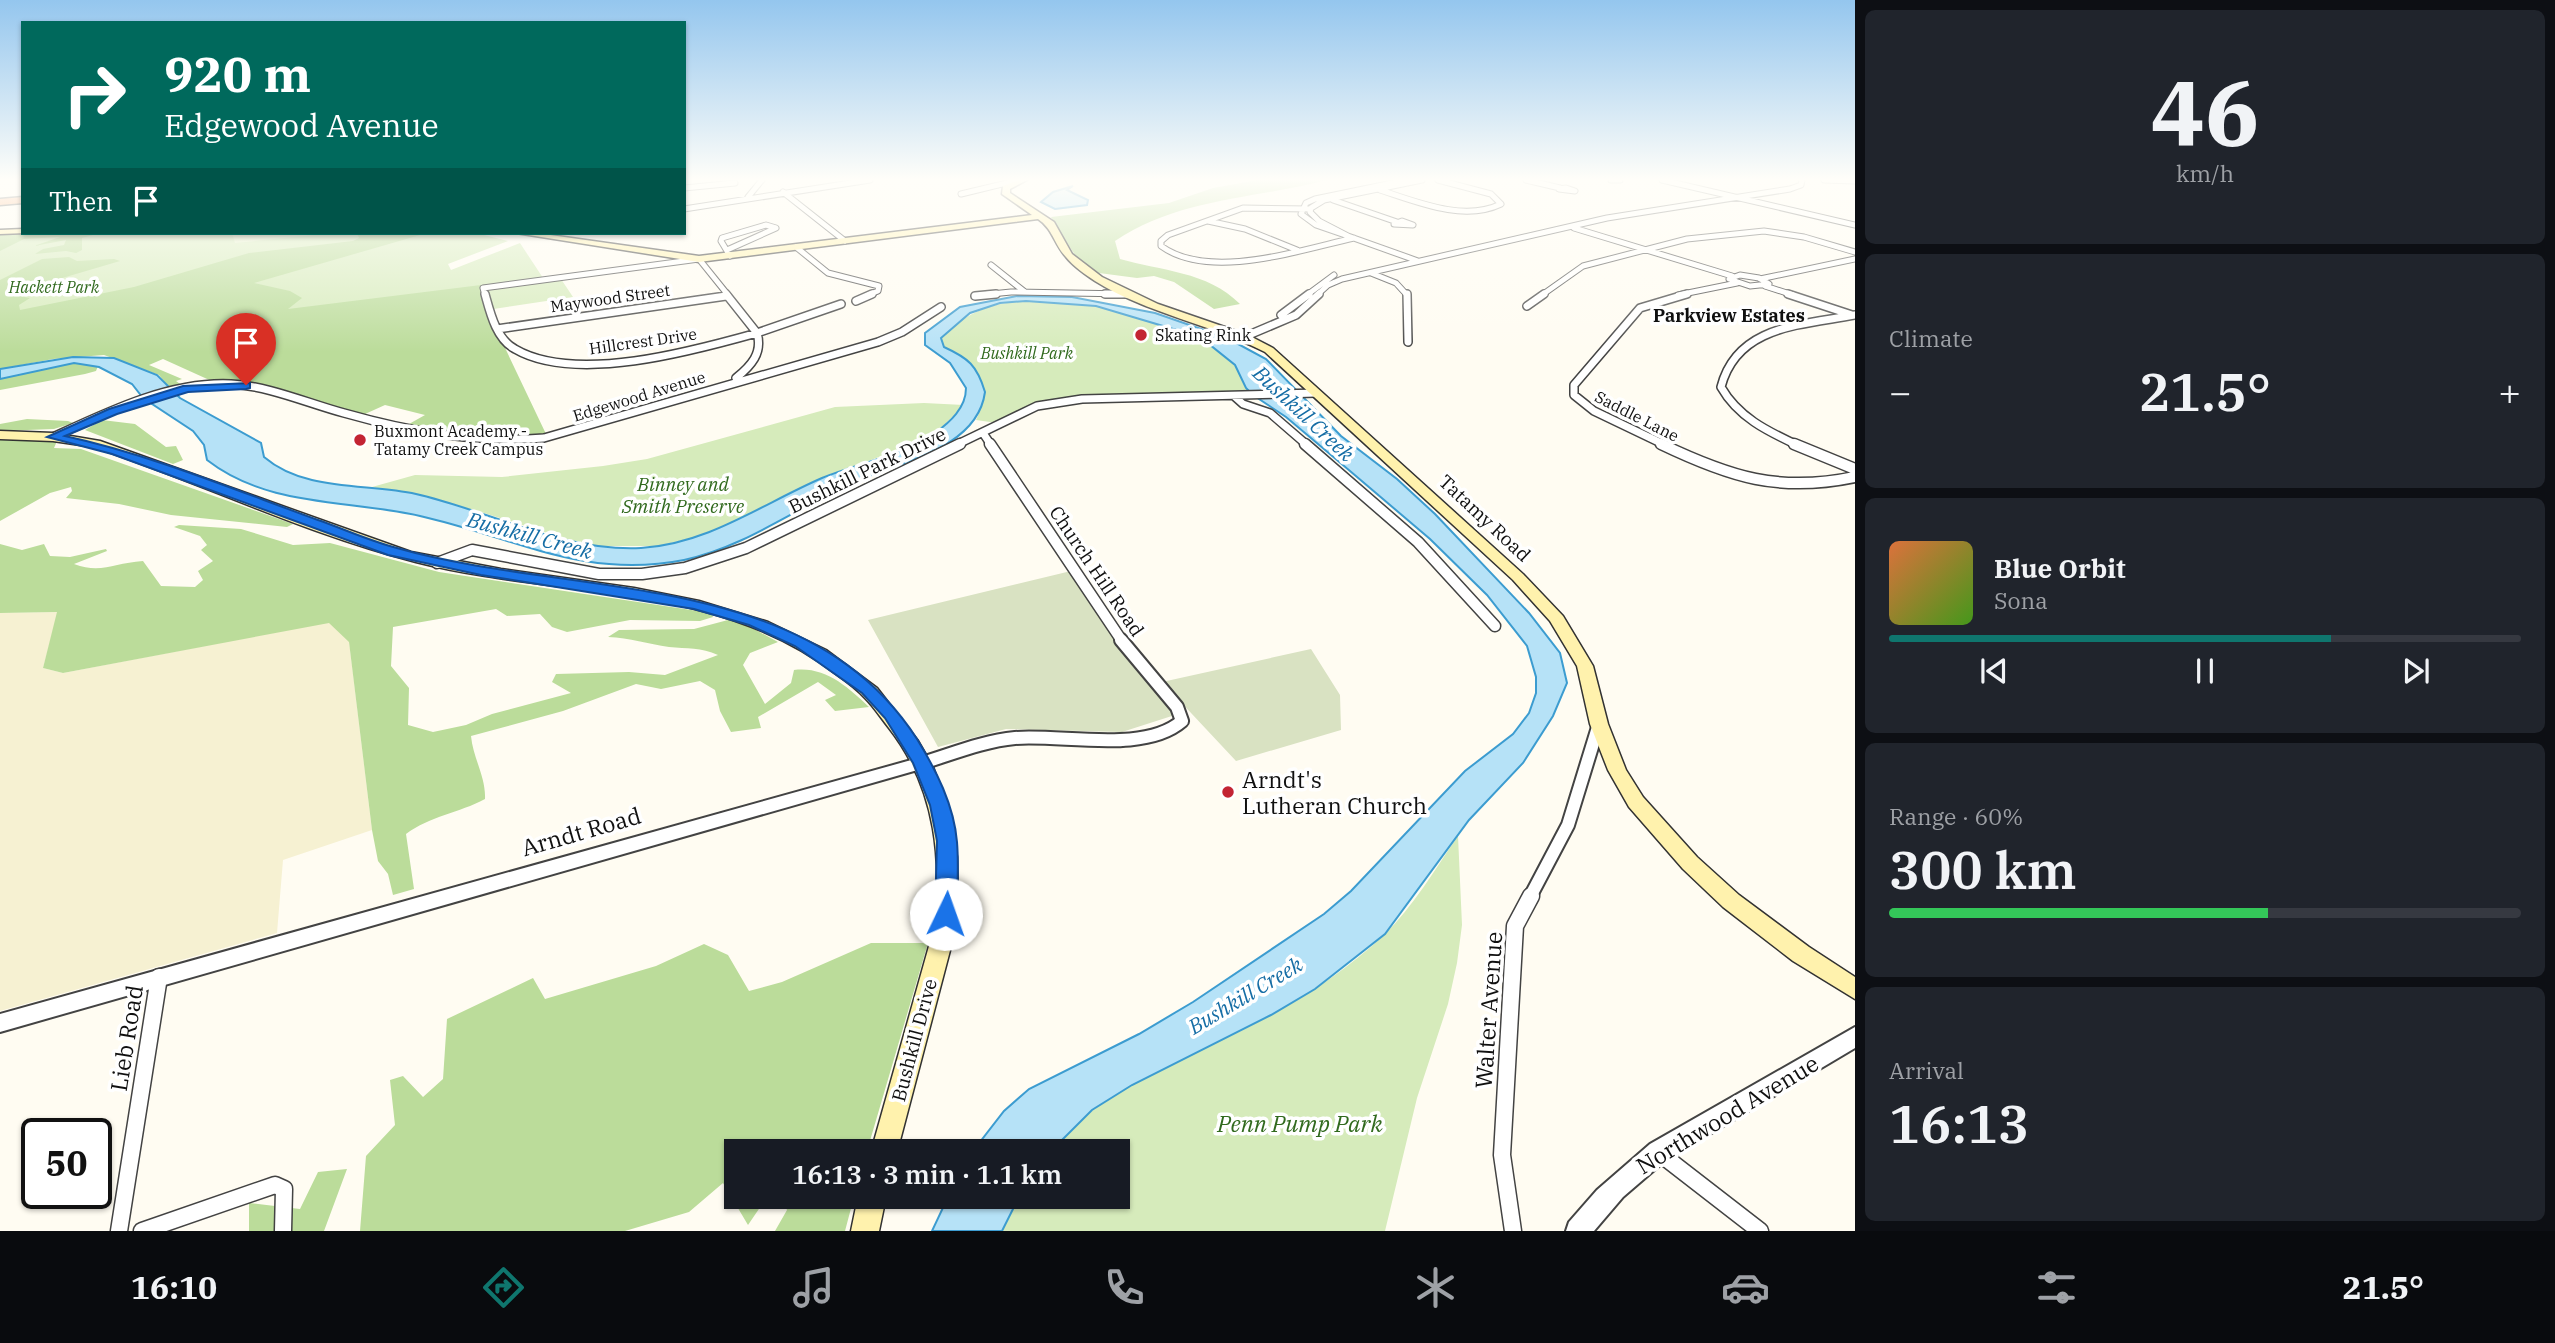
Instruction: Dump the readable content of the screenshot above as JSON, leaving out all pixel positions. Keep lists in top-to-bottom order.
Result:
{
  "streets": {
    "main road": ["Tatamy Road", "Bushkill Drive"],
    "street": [
      "Maywood Street",
      "Hillcrest Drive",
      "Edgewood Avenue",
      "Saddle Lane",
      "Bushkill Park Drive",
      "Church Hill Road",
      "Arndt Road",
      "Walter Avenue",
      "Lieb Road",
      "Northwood Avenue"
    ]
  },
  "crossings": [
    ["Maywood Street", "Hillcrest Drive"],
    ["Edgewood Avenue", "Bushkill Drive"],
    ["Bushkill Park Drive", "Tatamy Road"],
    ["Bushkill Park Drive", "Church Hill Road"],
    ["Bushkill Park Drive", "Bushkill Drive"],
    ["Tatamy Road", "Walter Avenue"],
    ["Church Hill Road", "Arndt Road"],
    ["Arndt Road", "Lieb Road"],
    ["Arndt Road", "Bushkill Drive"]
  ],
  "districts": ["Parkview Estates"],
  "water": ["Bushkill Creek"],
  "parks": [
    "Hackett Park",
    "Bushkill Park",
    "Binney and Smith Preserve",
    "Penn Pump Park"
  ],
  "places": ["Skating Rink", "Buxmont Academy - Tatamy Creek Campus", "Arndt's Lutheran Church"],
  "page": {
    "tile": [
      ["46", "km/h"],
      "Climate",
      ["Range · 60%", "300 km"],
      ["Arrival", "16:13"]
    ],
    "turn": ["920 m", "Edgewood Avenue"],
    "then": "Then",
    "heat": ["−", "21.5°", "+"],
    "song": ["Blue Orbit", "Sona"],
    "limit": "50",
    "trip": "16:13 · 3 min · 1.1 km",
    "tabs": ["16:10", "21.5°"]
  }
}
